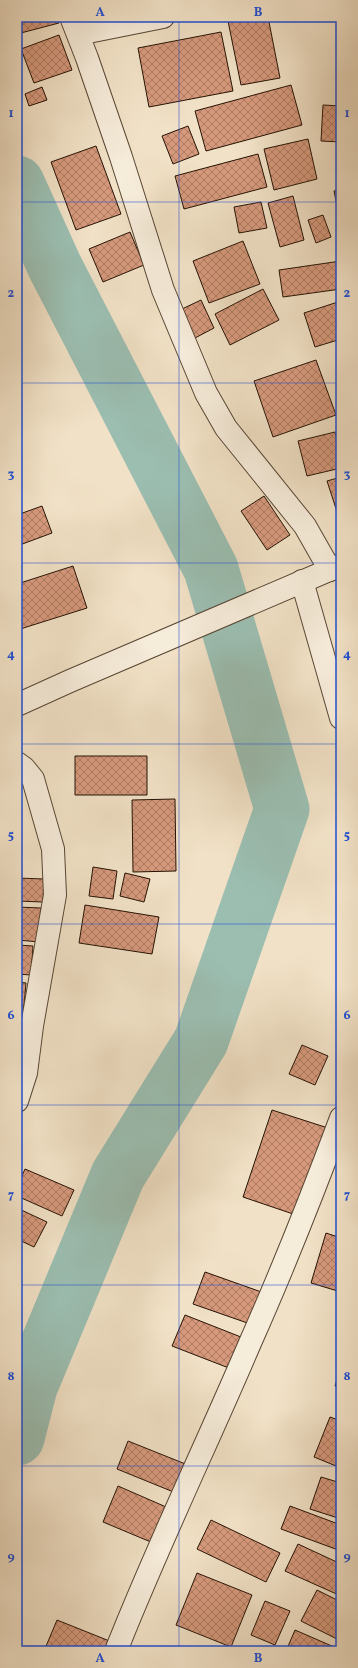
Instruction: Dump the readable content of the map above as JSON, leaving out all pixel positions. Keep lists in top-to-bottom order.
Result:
{
  "grid": {
    "columns": ["A", "B"],
    "rows": [
      "1",
      "2",
      "3",
      "4",
      "5",
      "6",
      "7",
      "8",
      "9"
    ]
  }
}
